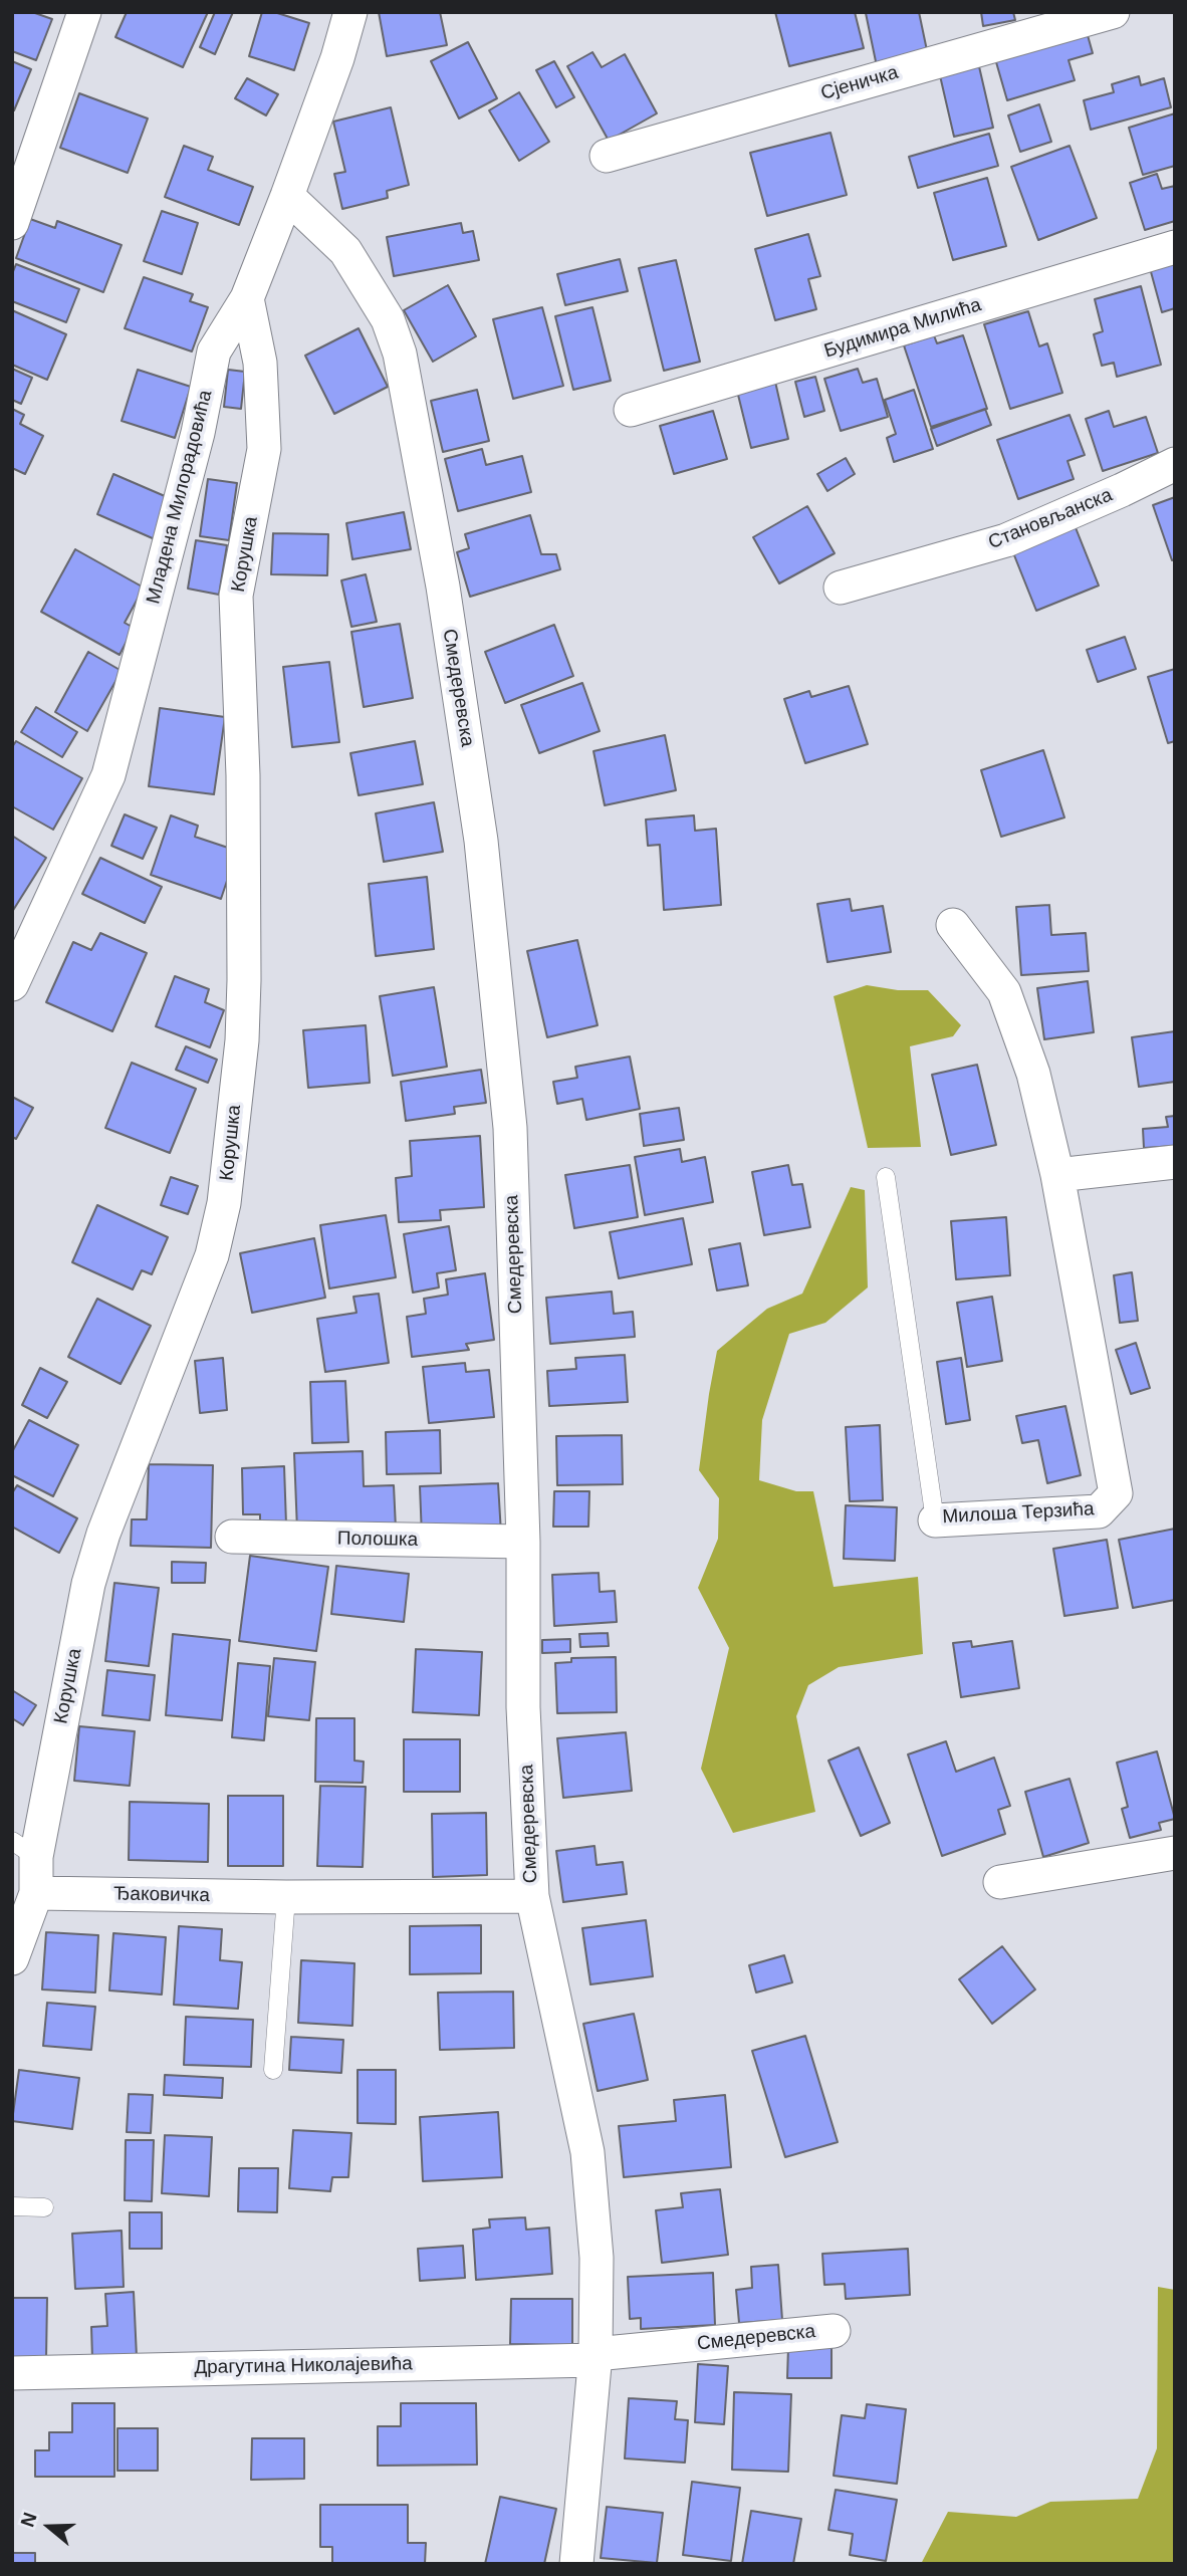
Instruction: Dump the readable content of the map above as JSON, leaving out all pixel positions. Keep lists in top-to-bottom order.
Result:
{
  "streets": {
    "street": [
      "Сјеничка",
      "Будимира Милића",
      "Младена Милорадовића",
      "Становљанска",
      "Корушка",
      "Смедеревска",
      "Милоша Терзића",
      "Полошка",
      "Ђаковичка",
      "Драгутина Николајевића"
    ]
  },
  "crossings": [
    ["Младена Милорадовића", "Корушка"],
    ["Младена Милорадовића", "Смедеревска"],
    ["Корушка", "Ђаковичка"],
    ["Смедеревска", "Полошка"],
    ["Смедеревска", "Ђаковичка"],
    ["Смедеревска", "Драгутина Николајевића"]
  ],
  "north": "left"
}
